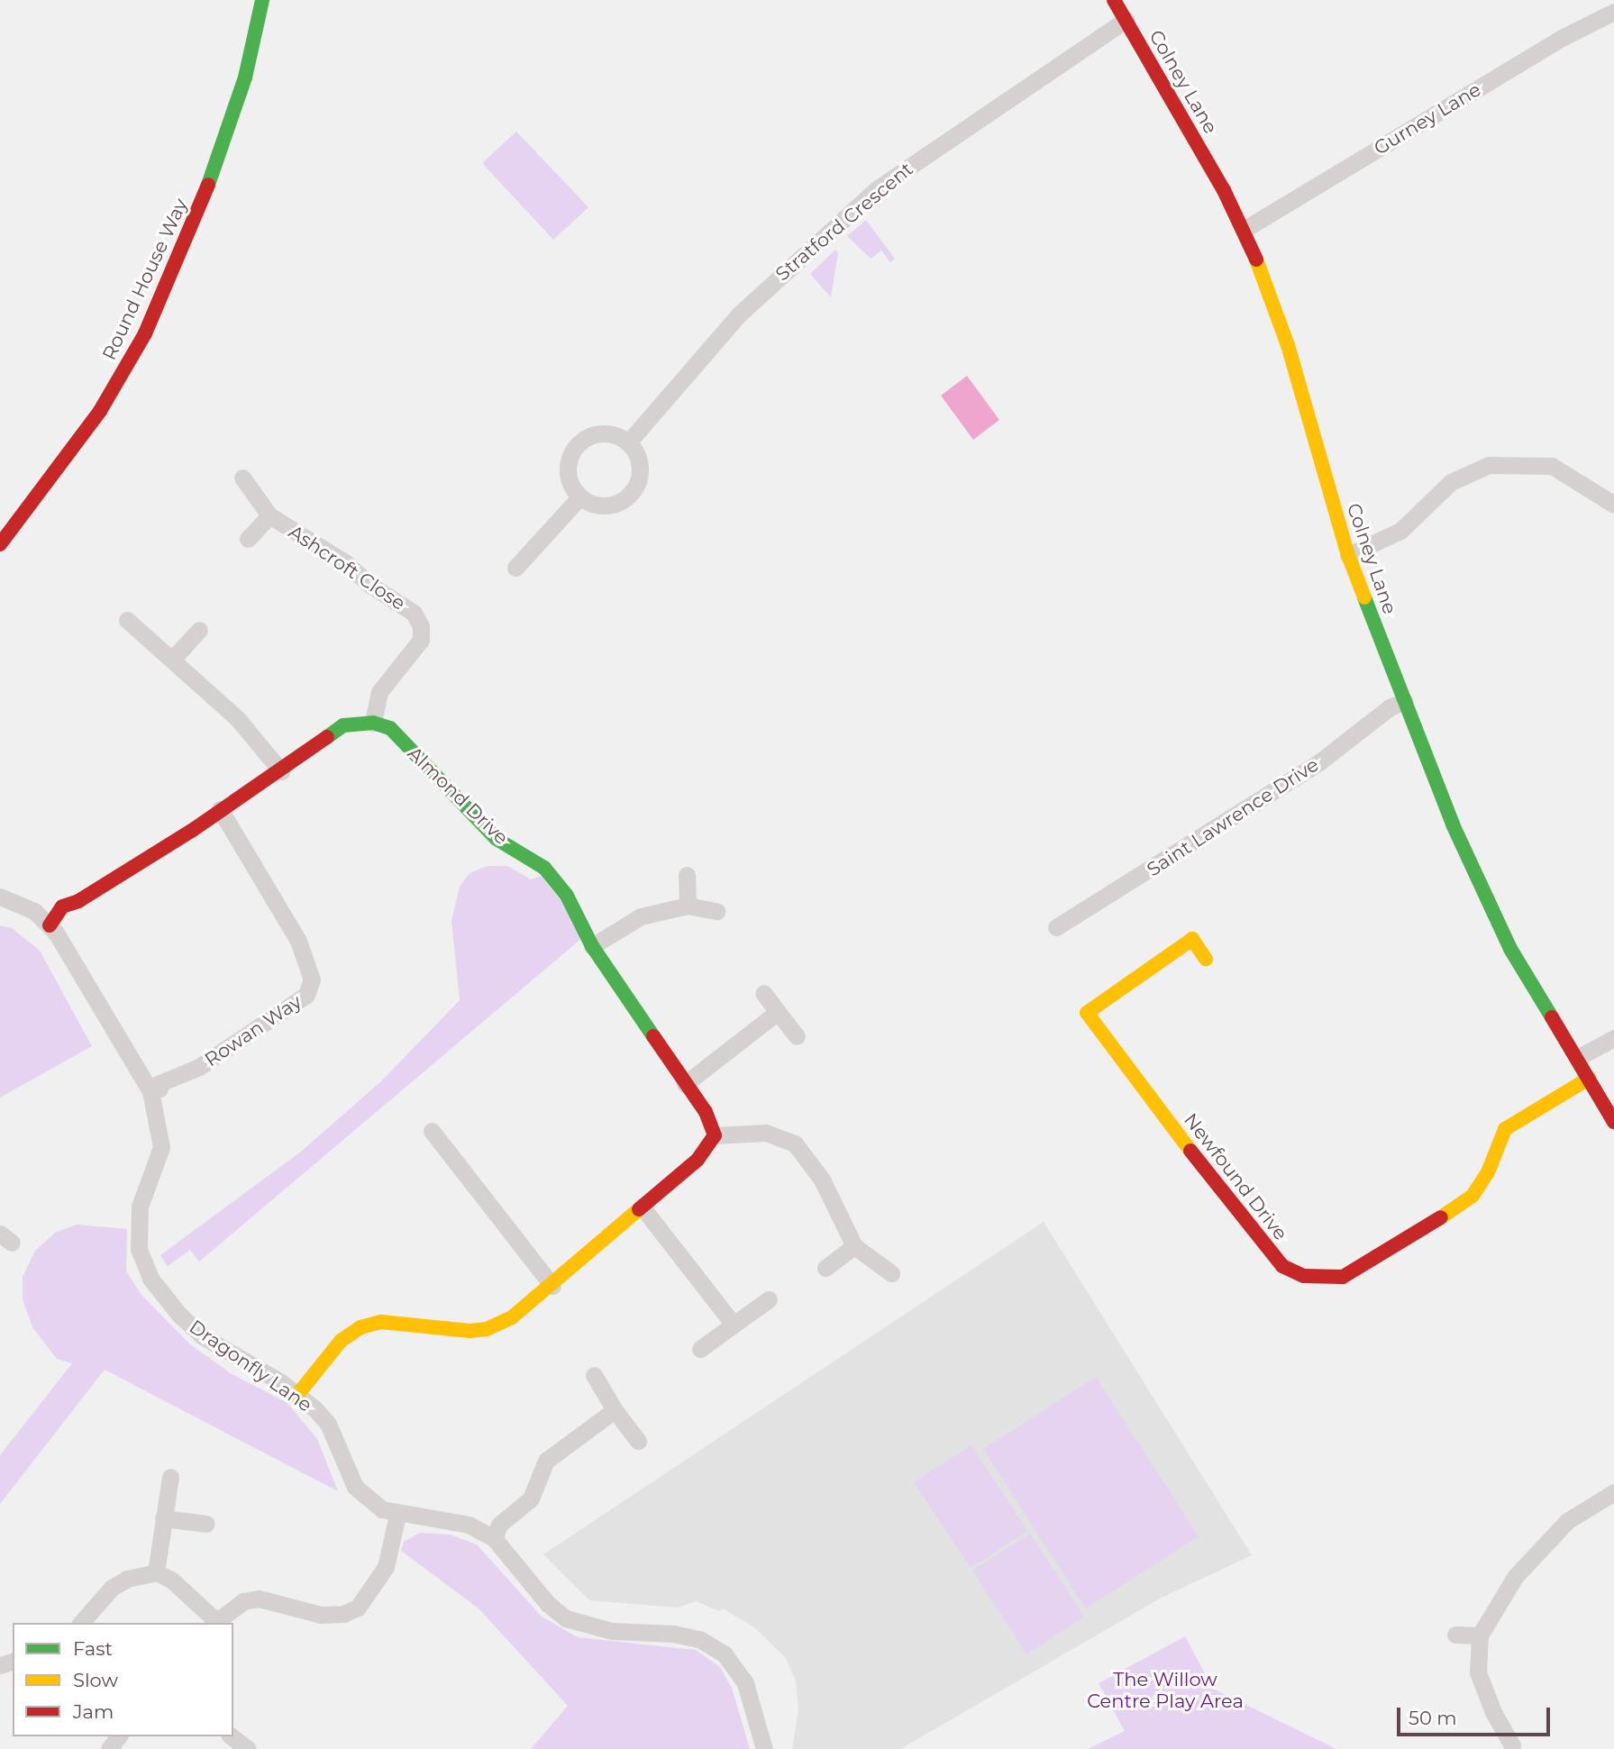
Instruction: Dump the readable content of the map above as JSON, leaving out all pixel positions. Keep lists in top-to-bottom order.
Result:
{
  "streets": {
    "street": [
      "Colney Lane",
      "Gurney Lane",
      "Stratford Crescent",
      "Round House Way",
      "Ashcroft Close",
      "Almond Drive",
      "Saint Lawrence Drive",
      "Rowan Way",
      "Newfound Drive",
      "Dragonfly Lane"
    ]
  },
  "crossings": [
    ["Colney Lane", "Gurney Lane"],
    ["Colney Lane", "Stratford Crescent"],
    ["Colney Lane", "Saint Lawrence Drive"],
    ["Colney Lane", "Newfound Drive"],
    ["Ashcroft Close", "Almond Drive"],
    ["Rowan Way", "Dragonfly Lane"]
  ],
  "parks": ["The Willow Centre Play Area"],
  "legend": ["Fast", "Slow", "Jam"],
  "scale_bar": "50 m"
}
